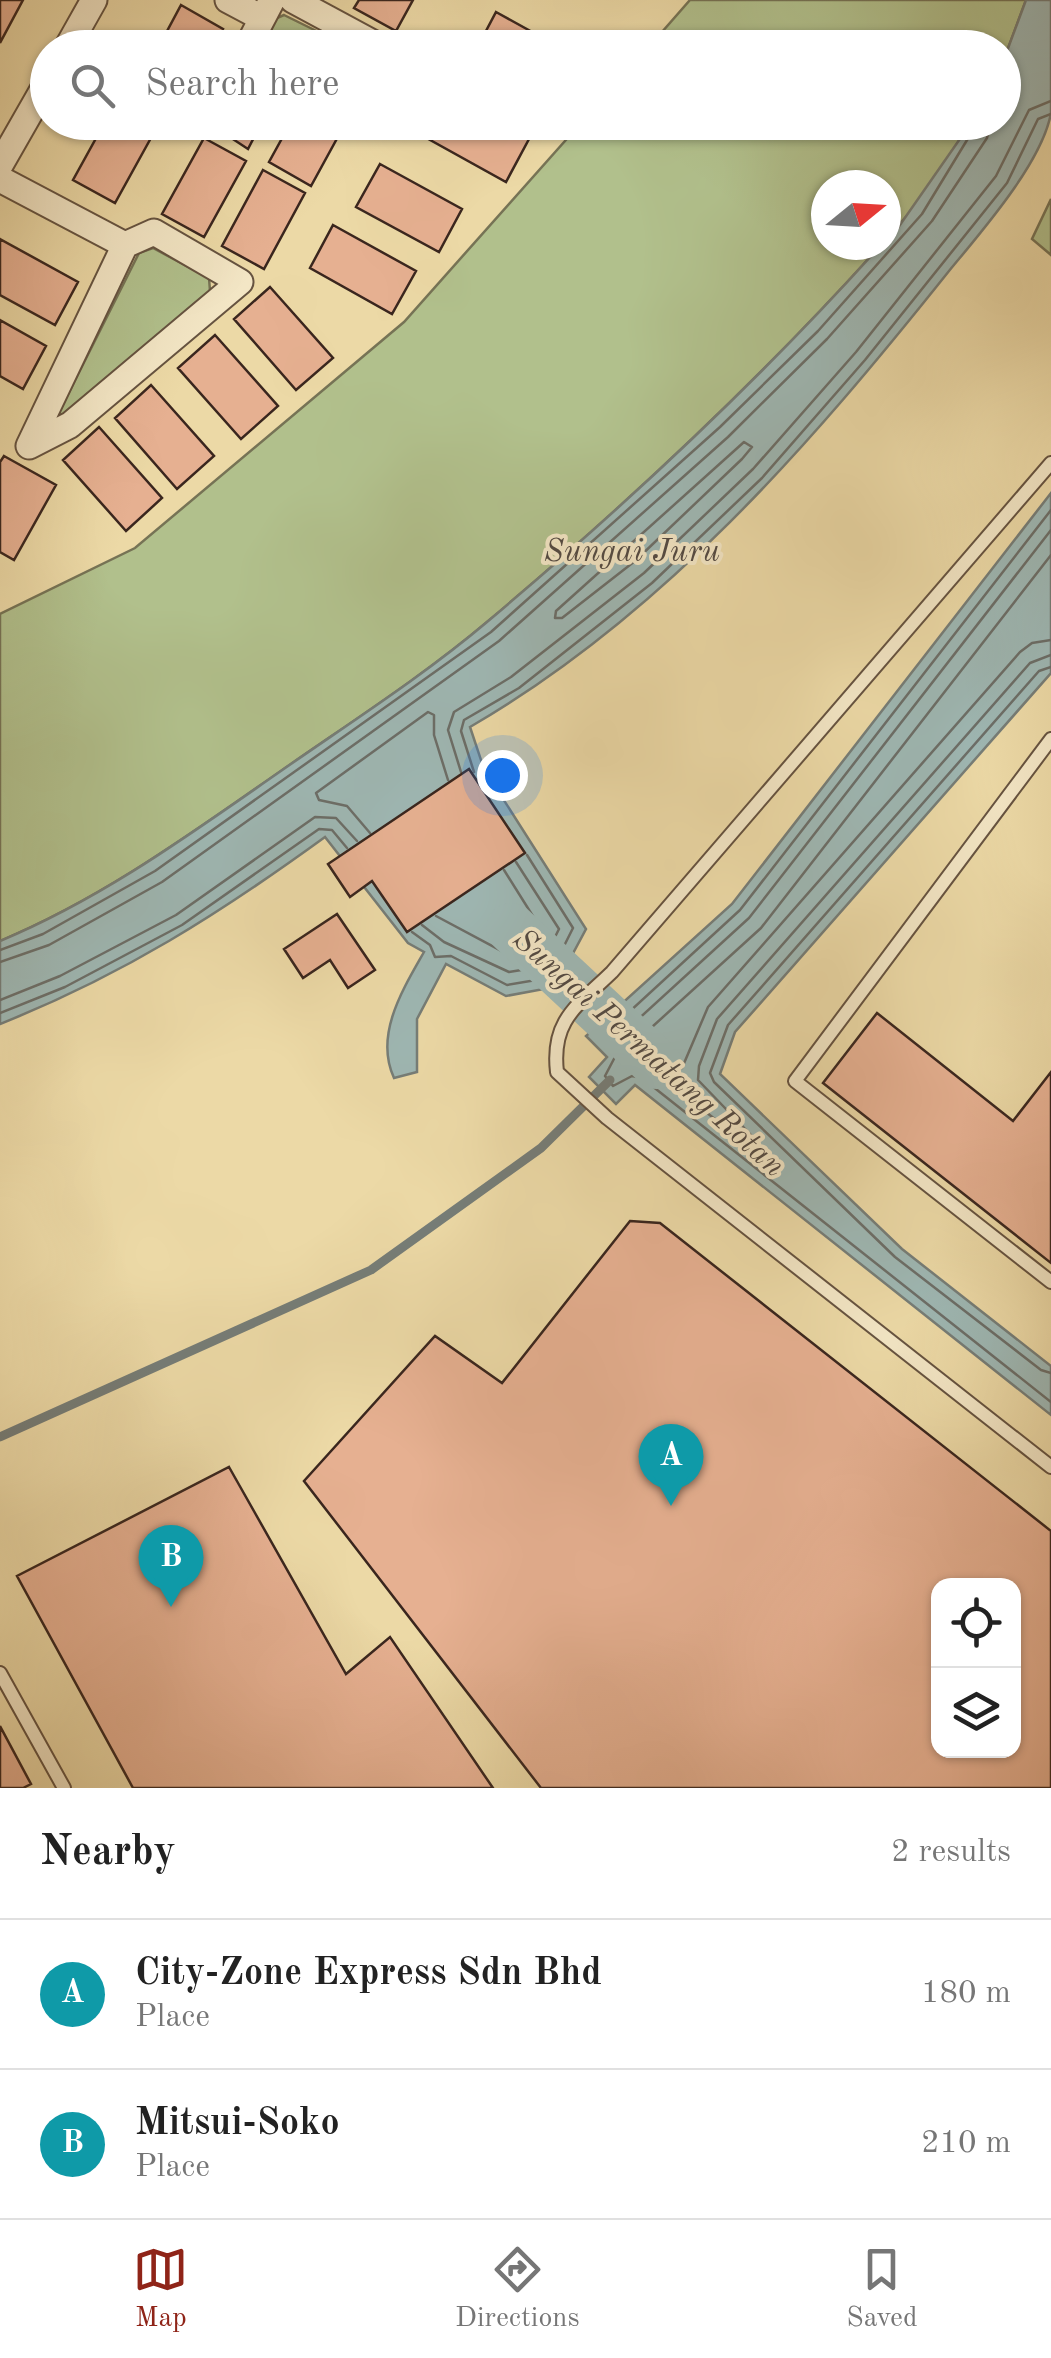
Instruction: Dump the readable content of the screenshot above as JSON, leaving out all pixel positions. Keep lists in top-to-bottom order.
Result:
{
  "water": ["Sungai Juru", "Sungai Permatang Rotan"],
  "north": "right",
  "page": {
    "search": "Search here",
    "pins": ["A", "B"],
    "heading": ["Nearby", "2 results"],
    "list": [
      {
        "mark": "A",
        "name": "City-Zone Express Sdn Bhd",
        "note": "Place",
        "value": "180 m"
      },
      {
        "mark": "B",
        "name": "Mitsui-Soko",
        "note": "Place",
        "value": "210 m"
      }
    ],
    "nav": ["Map", "Directions", "Saved"]
  }
}
